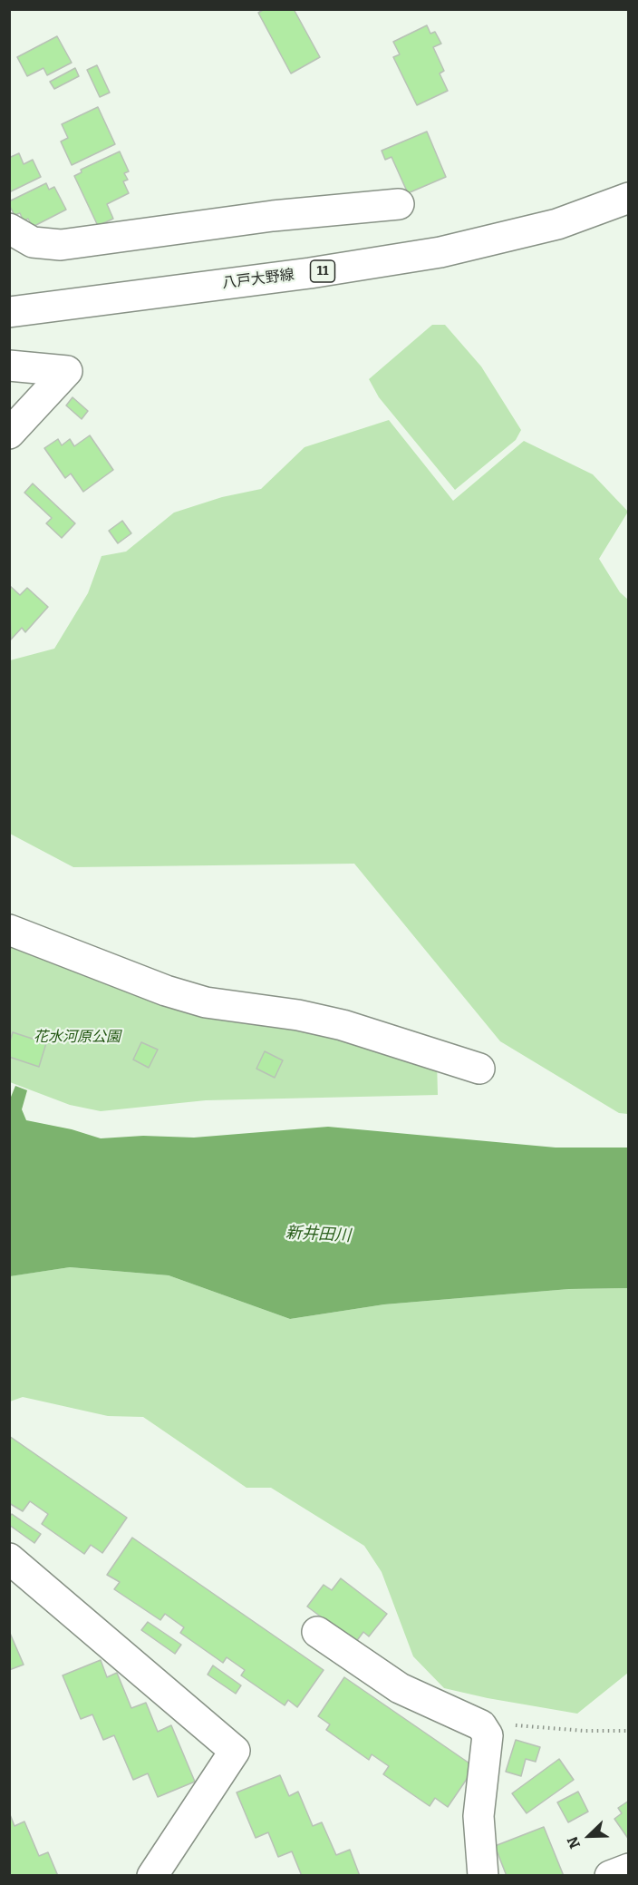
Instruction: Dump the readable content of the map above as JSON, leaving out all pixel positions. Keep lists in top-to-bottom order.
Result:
{
  "streets": {
    "street": ["11", "八戸大野線"]
  },
  "water": ["新井田川"],
  "parks": ["花水河原公園"],
  "north": "bottom left"
}
